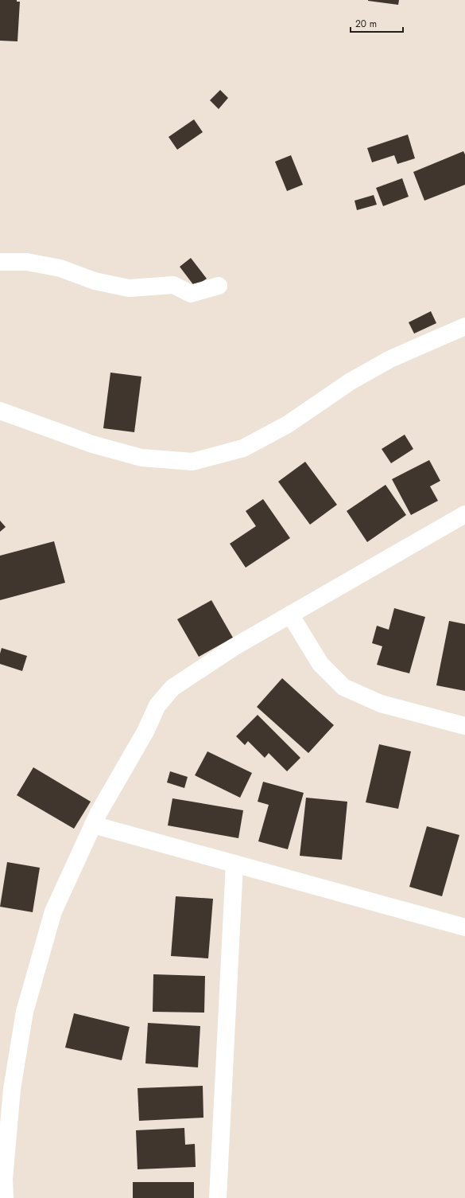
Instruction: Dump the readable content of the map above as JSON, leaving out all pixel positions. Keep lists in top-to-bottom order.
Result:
{
  "scale_bar": "20 m"
}
